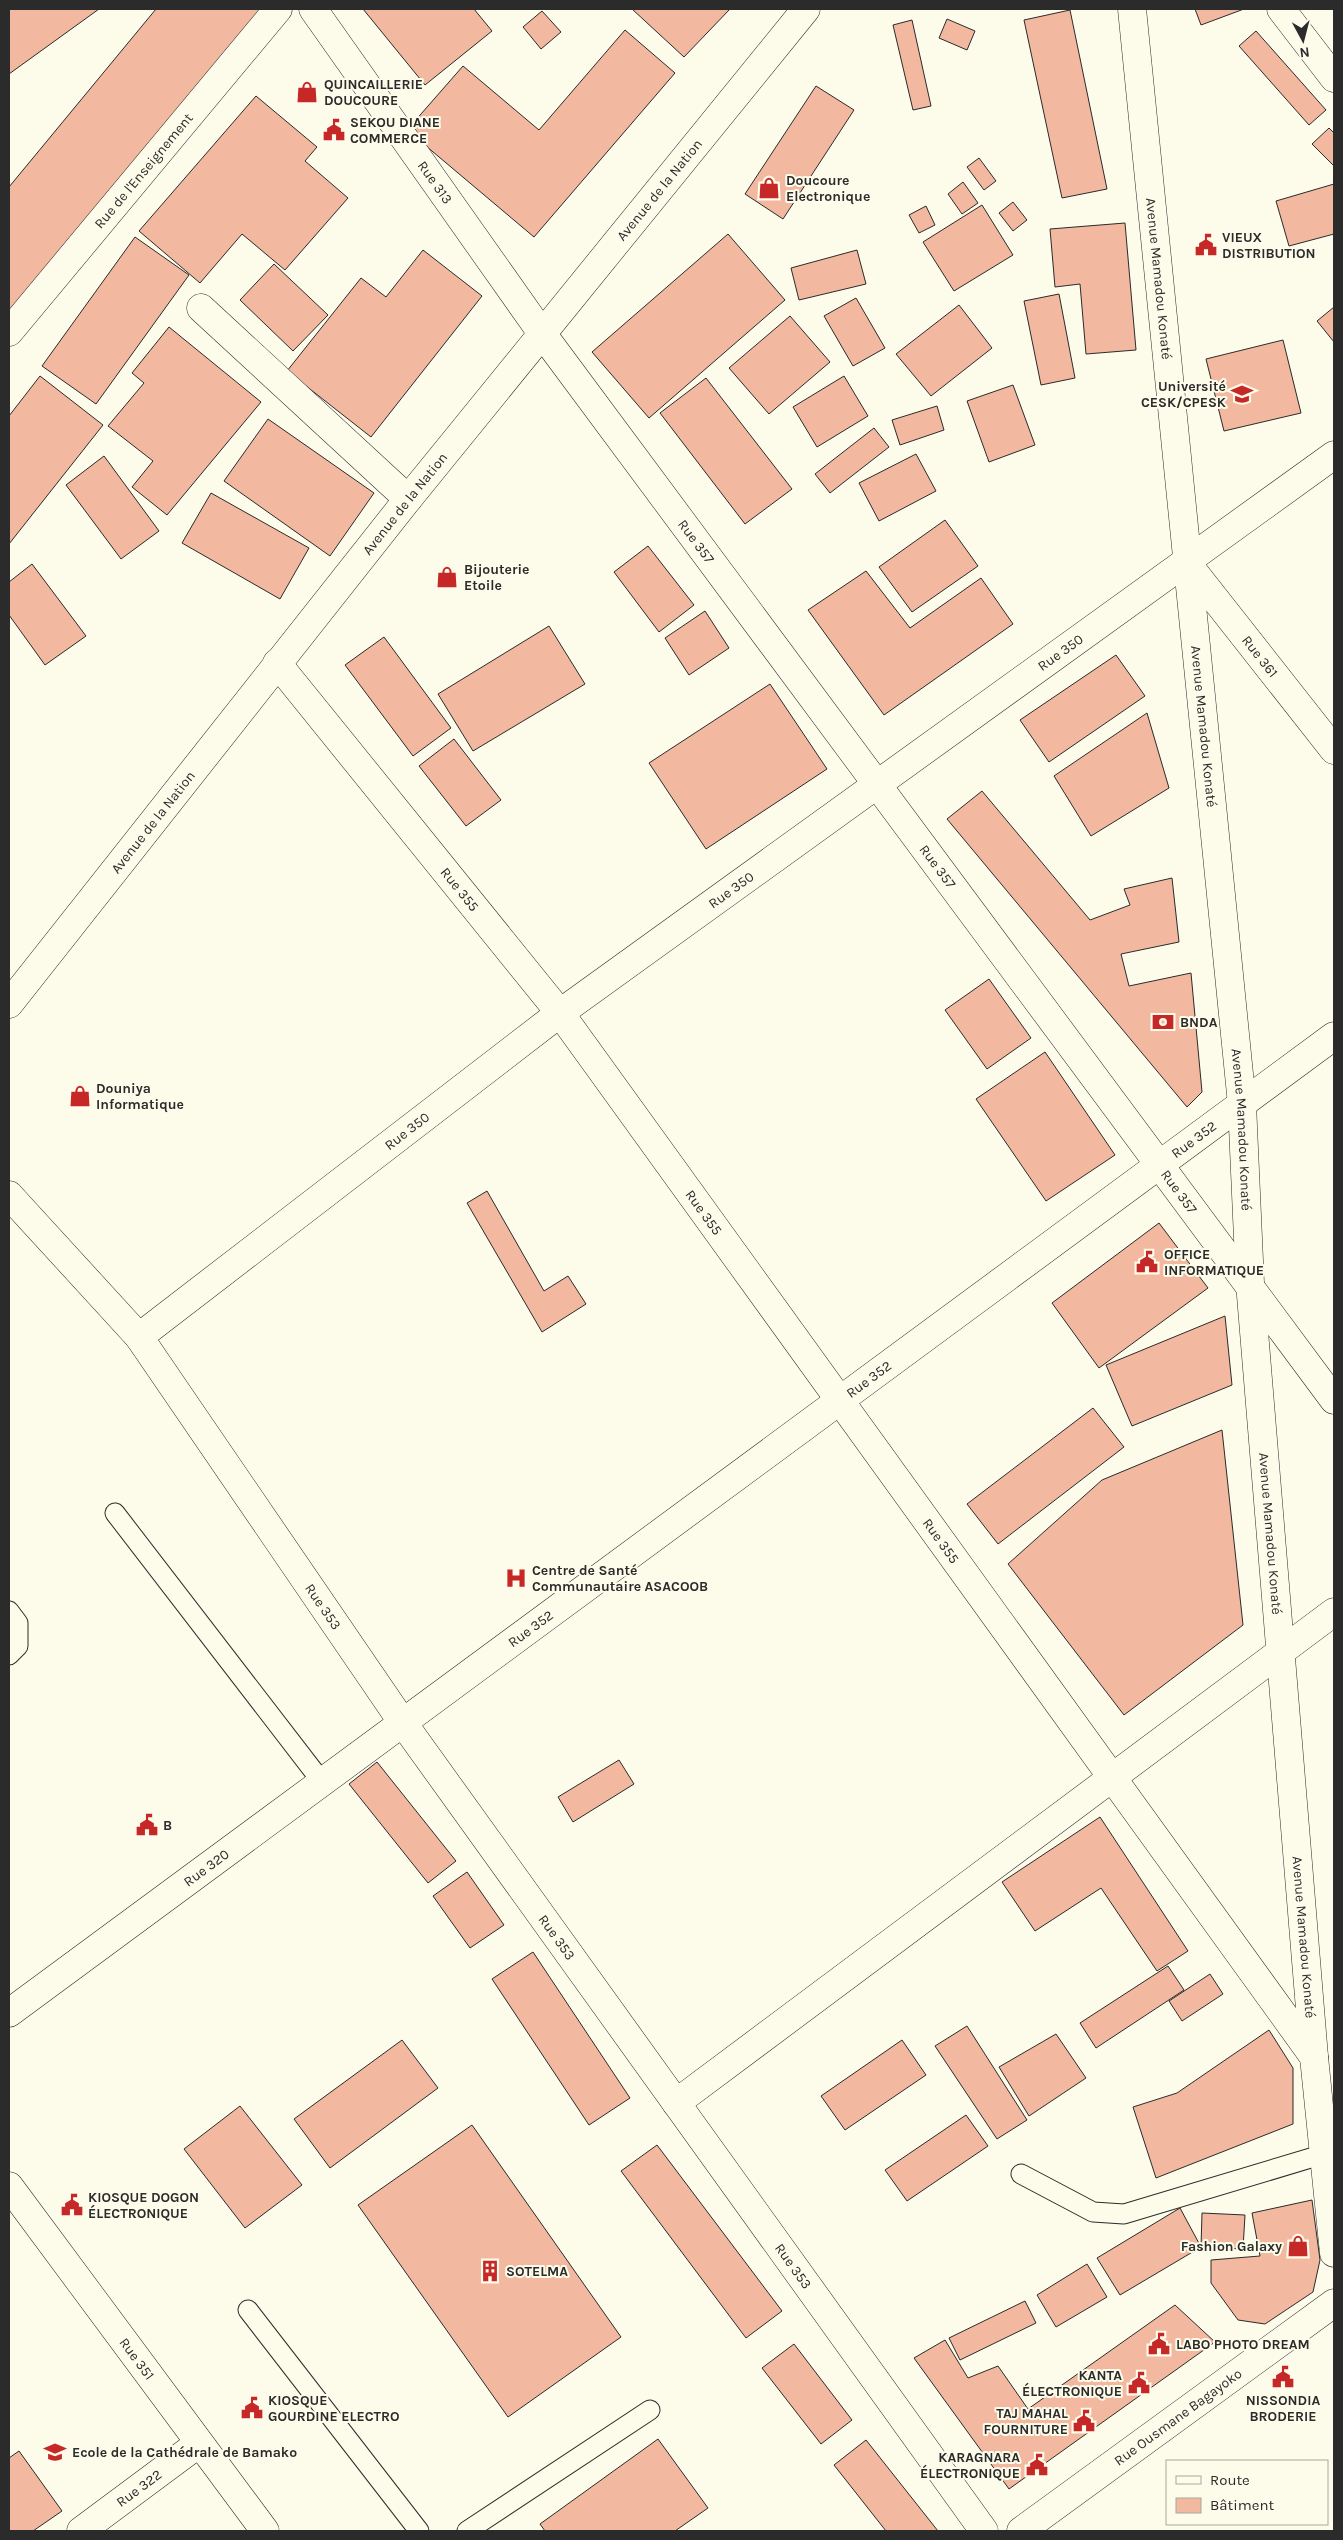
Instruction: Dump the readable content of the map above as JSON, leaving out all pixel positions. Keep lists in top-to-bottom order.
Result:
{
  "streets": {
    "street": [
      "Rue de l'Enseignement",
      "Rue 313",
      "Avenue de la Nation",
      "Avenue Mamadou Konaté",
      "Rue 357",
      "Rue 350",
      "Rue 361",
      "Rue 355",
      "Rue 352",
      "Rue 353",
      "Rue 320",
      "Rue 351",
      "Rue Ousmane Bagayoko",
      "Rue 322"
    ]
  },
  "crossings": [
    ["Rue 313", "Avenue de la Nation"],
    ["Rue 313", "Rue 357"],
    ["Avenue de la Nation", "Rue 357"],
    ["Avenue de la Nation", "Rue 355"],
    ["Avenue Mamadou Konaté", "Rue 357"],
    ["Avenue Mamadou Konaté", "Rue 350"],
    ["Avenue Mamadou Konaté", "Rue 361"],
    ["Avenue Mamadou Konaté", "Rue 355"],
    ["Avenue Mamadou Konaté", "Rue 352"],
    ["Rue 357", "Rue 350"],
    ["Rue 357", "Rue 352"],
    ["Rue 350", "Rue 361"],
    ["Rue 350", "Rue 355"],
    ["Rue 350", "Rue 353"],
    ["Rue 355", "Rue 352"],
    ["Rue 352", "Rue 353"],
    ["Rue 352", "Rue 320"],
    ["Rue 353", "Rue 320"],
    ["Rue 351", "Rue 322"]
  ],
  "places": {
    "shop": [
      "QUINCAILLERIE DOUCOURE",
      "Doucoure Electronique",
      "Bijouterie Etoile",
      "Douniya Informatique",
      "Fashion Galaxy"
    ],
    "public building": [
      "SEKOU DIANE COMMERCE",
      "VIEUX DISTRIBUTION",
      "OFFICE INFORMATIQUE",
      "B",
      "KIOSQUE DOGON ÉLECTRONIQUE",
      "LABO PHOTO DREAM",
      "NISSONDIA BRODERIE",
      "KANTA ÉLECTRONIQUE",
      "KIOSQUE GOURDINE ELECTRO",
      "TAJ MAHAL FOURNITURE",
      "KARAGNARA ÉLECTRONIQUE"
    ],
    "school or university": ["Université CESK/CPESK", "Ecole de la Cathédrale de Bamako"],
    "bank": ["BNDA"],
    "hospital": ["Centre de Santé Communautaire ASACOOB"],
    "building": ["SOTELMA"]
  },
  "legend": ["Route", "Bâtiment"],
  "north": "bottom"
}
